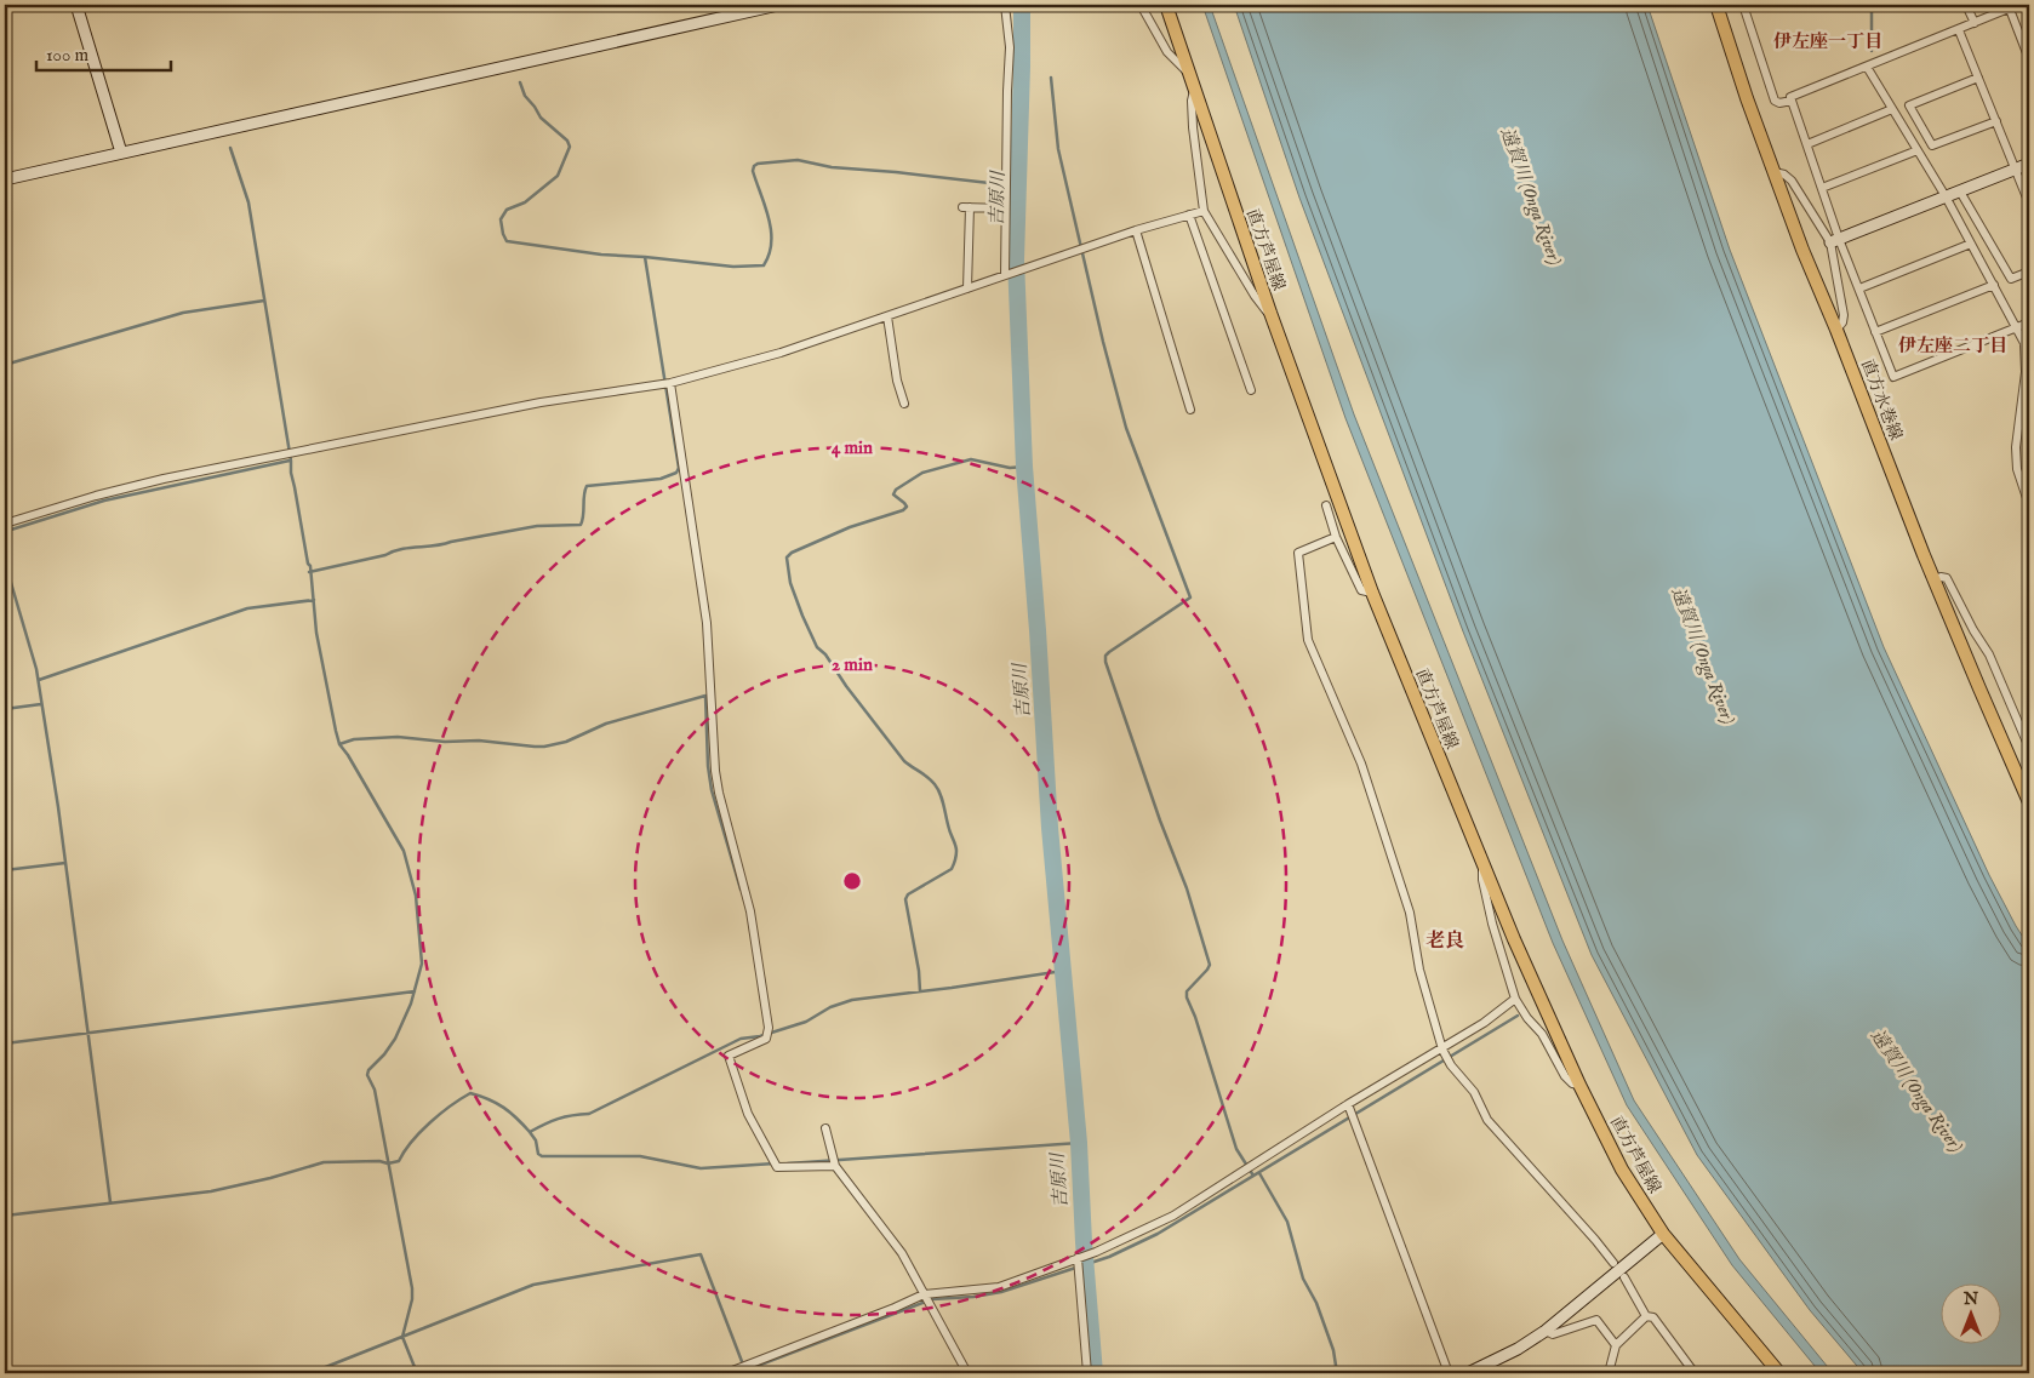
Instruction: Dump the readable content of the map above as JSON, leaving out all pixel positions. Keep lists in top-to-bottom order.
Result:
{
  "streets": {
    "main road": ["直方芦屋線", "直方水巻線"]
  },
  "districts": ["伊左座一丁目", "伊左座二丁目", "老良"],
  "water": ["遠賀川 (Onga River)", "吉原川"],
  "scale_bar": "100 m",
  "north": "top",
  "rings": ["4 min", "2 min"]
}
